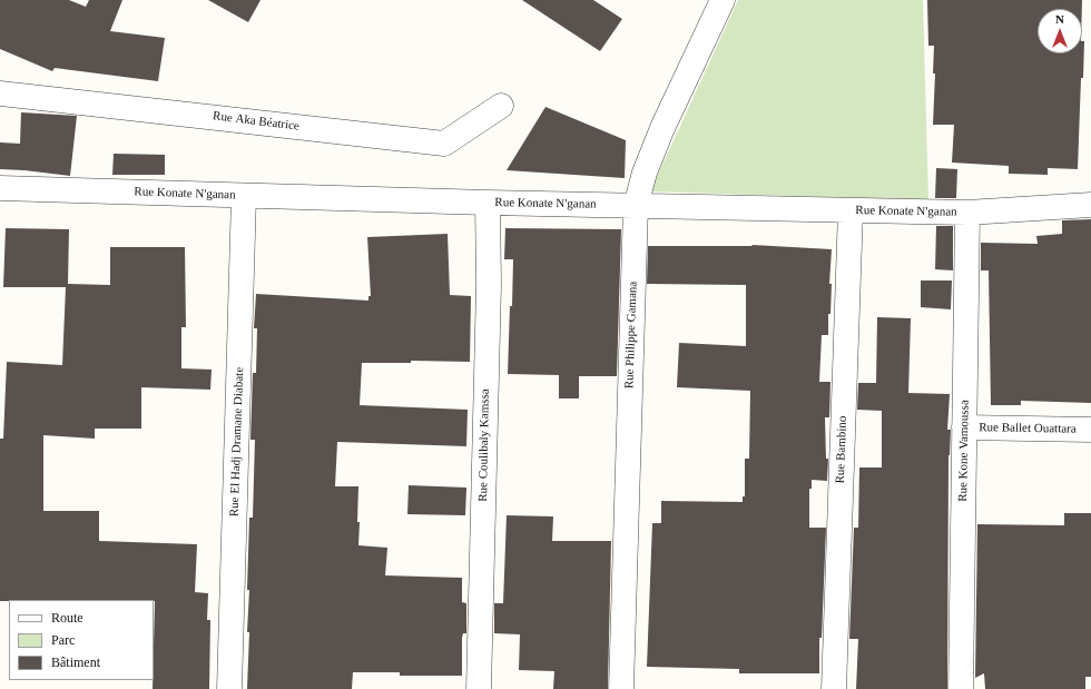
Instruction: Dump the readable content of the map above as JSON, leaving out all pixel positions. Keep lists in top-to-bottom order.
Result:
{
  "streets": {
    "street": [
      "Rue Aka Béatrice",
      "Rue Konate N'ganan",
      "Rue Philippe Gamana",
      "Rue Ballet Ouattara",
      "Rue El Hadj Dramane Diabate",
      "Rue Coulibaly Kamssa",
      "Rue Bambino",
      "Rue Kone Vamoussa"
    ]
  },
  "crossings": [
    ["Rue Konate N'ganan", "Rue Philippe Gamana"],
    ["Rue Konate N'ganan", "Rue El Hadj Dramane Diabate"],
    ["Rue Konate N'ganan", "Rue Coulibaly Kamssa"],
    ["Rue Konate N'ganan", "Rue Bambino"],
    ["Rue Konate N'ganan", "Rue Kone Vamoussa"],
    ["Rue Ballet Ouattara", "Rue Kone Vamoussa"]
  ],
  "legend": ["Route", "Parc", "Bâtiment"],
  "north": "top"
}
